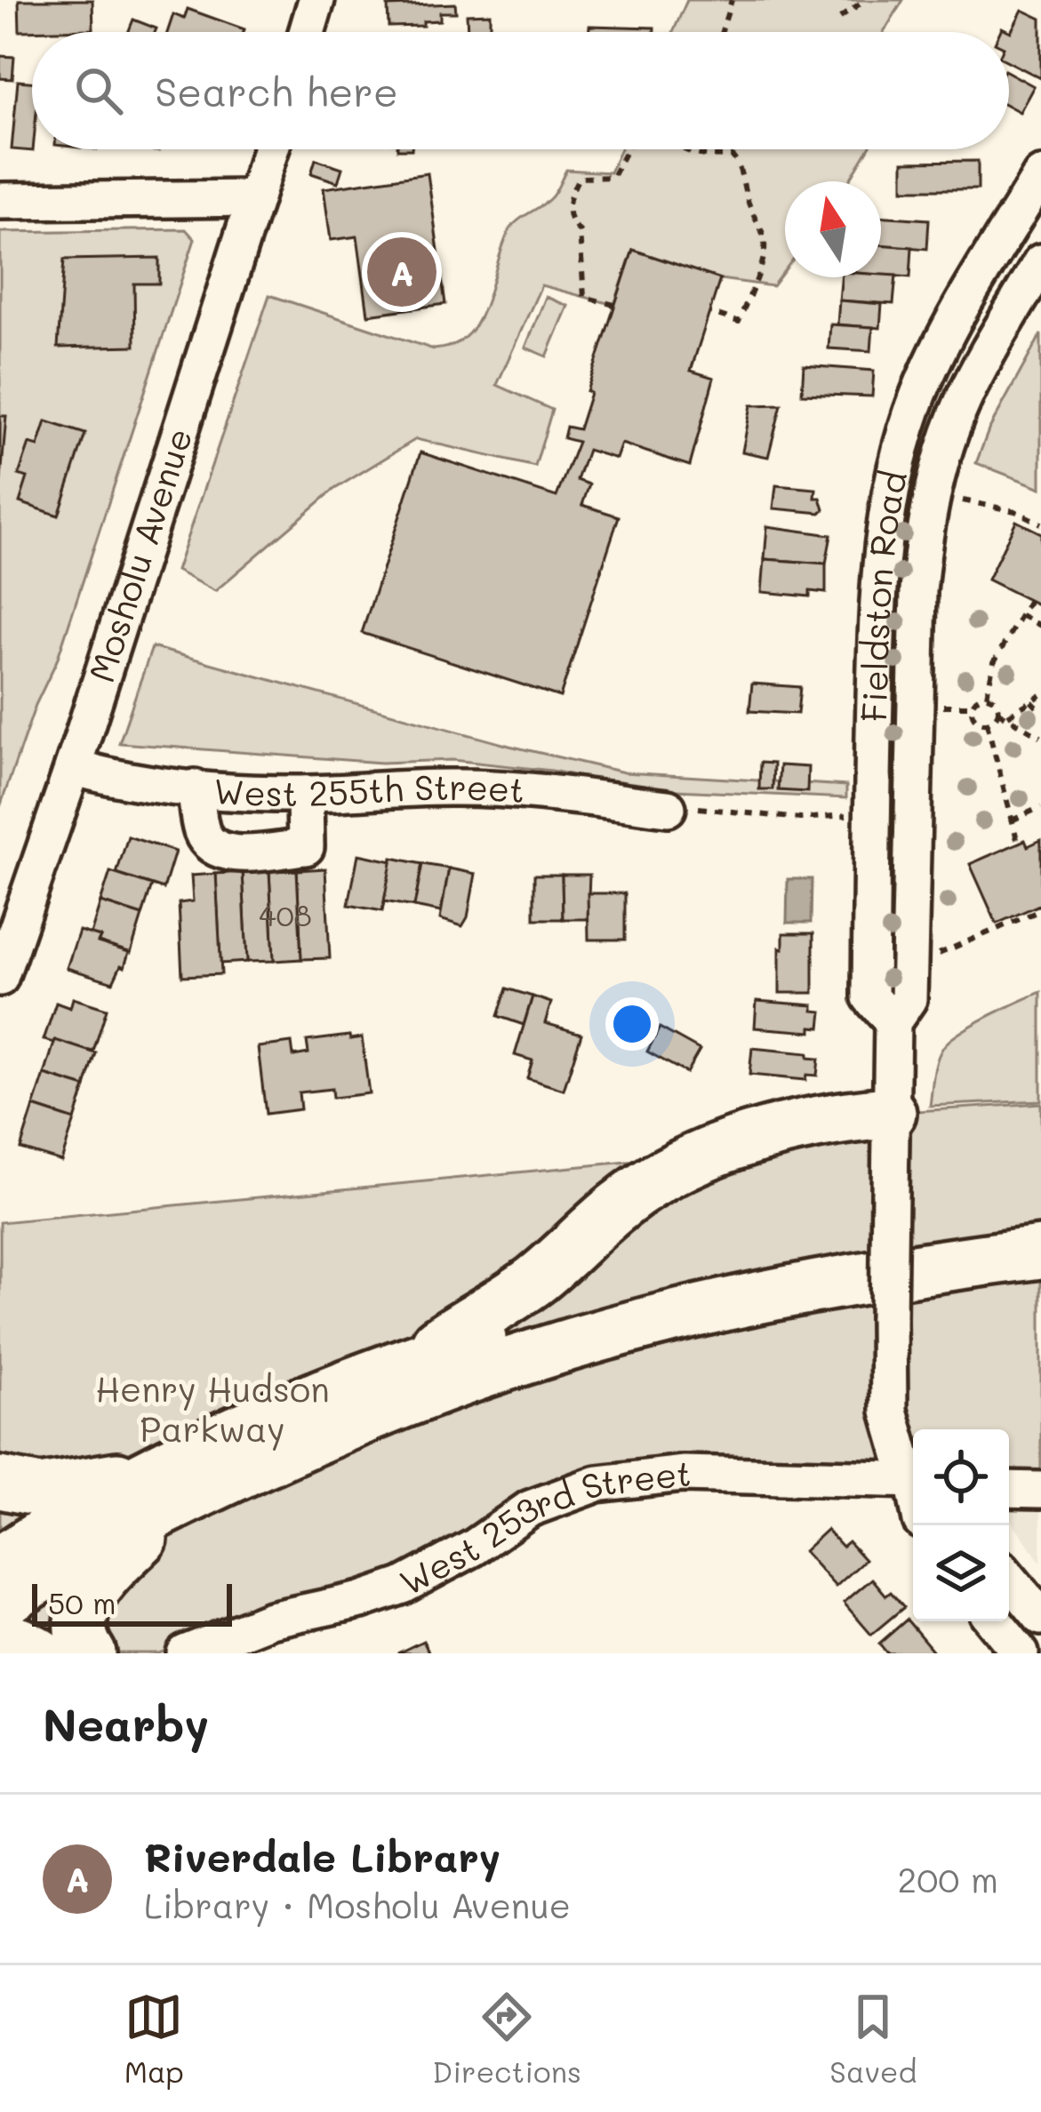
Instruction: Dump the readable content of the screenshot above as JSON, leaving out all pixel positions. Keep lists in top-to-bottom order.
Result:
{
  "streets": {
    "street": [
      "Mosholu Avenue",
      "Fieldston Road",
      "West 255th Street",
      "West 253rd Street"
    ]
  },
  "crossings": [
    ["Mosholu Avenue", "West 255th Street"]
  ],
  "parks": ["Henry Hudson Parkway"],
  "house_numbers": ["408"],
  "scale_bar": "50 m",
  "north": "top",
  "page": {
    "search": "Search here",
    "pins": "A",
    "scale": "50 m",
    "heading": "Nearby",
    "list": [
      {
        "mark": "A",
        "name": "Riverdale Library",
        "note": "Library · Mosholu Avenue",
        "value": "200 m"
      }
    ],
    "nav": ["Map", "Directions", "Saved"]
  }
}
